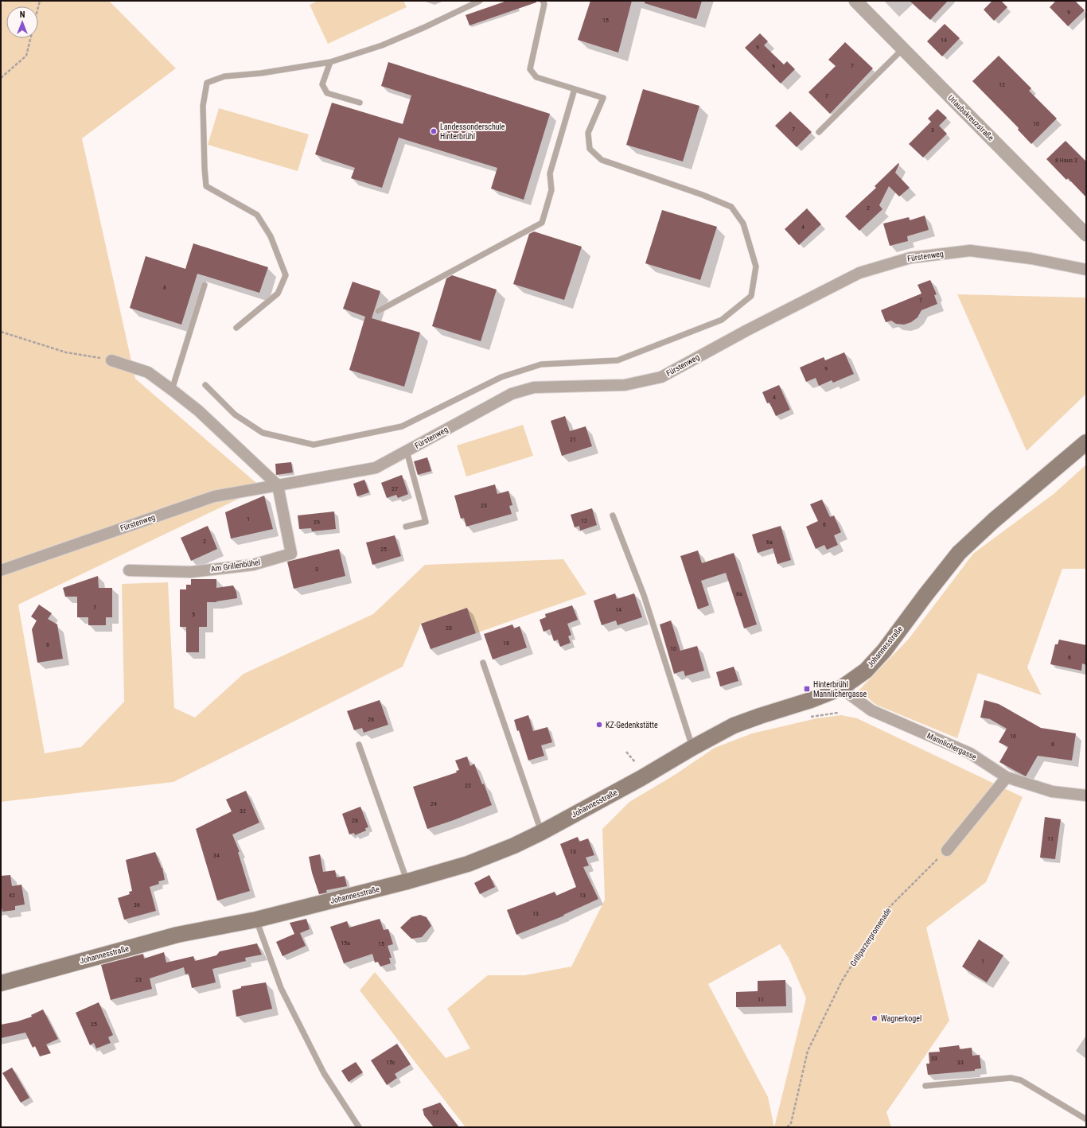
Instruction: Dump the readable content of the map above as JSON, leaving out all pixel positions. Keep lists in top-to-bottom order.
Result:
{
  "streets": {
    "main road": ["Johannesstraße"],
    "street": [
      "Urlaubskreuzstraße",
      "Fürstenweg",
      "Am Grillenbühel",
      "Mannlichergasse"
    ],
    "path": ["Grillparzerpromenade"]
  },
  "crossings": [
    ["Fürstenweg", "Am Grillenbühel"],
    ["Johannesstraße", "Mannlichergasse"]
  ],
  "places": {
    "other": ["Landessonderschule Hinterbrühl", "KZ-Gedenkstätte", "Wagnerkogel"],
    "transit": ["Hinterbrühl Mannlichergasse"]
  },
  "house_numbers": [
    "9",
    "15",
    "14",
    "9",
    "7",
    "9",
    "12",
    "7",
    "10",
    "7",
    "3",
    "8 Haus 2",
    "2",
    "4",
    "8",
    "7",
    "9",
    "4",
    "21",
    "27",
    "23",
    "1",
    "12",
    "29",
    "6",
    "2",
    "6a",
    "25",
    "3",
    "8a",
    "7",
    "14",
    "5",
    "20",
    "18",
    "8",
    "10",
    "6",
    "26",
    "10",
    "8",
    "22",
    "24",
    "32",
    "28",
    "11",
    "13",
    "34",
    "42",
    "13",
    "36",
    "13",
    "15a",
    "15",
    "1",
    "23",
    "11",
    "25",
    "33",
    "15c",
    "33",
    "17"
  ],
  "north": "top"
}
